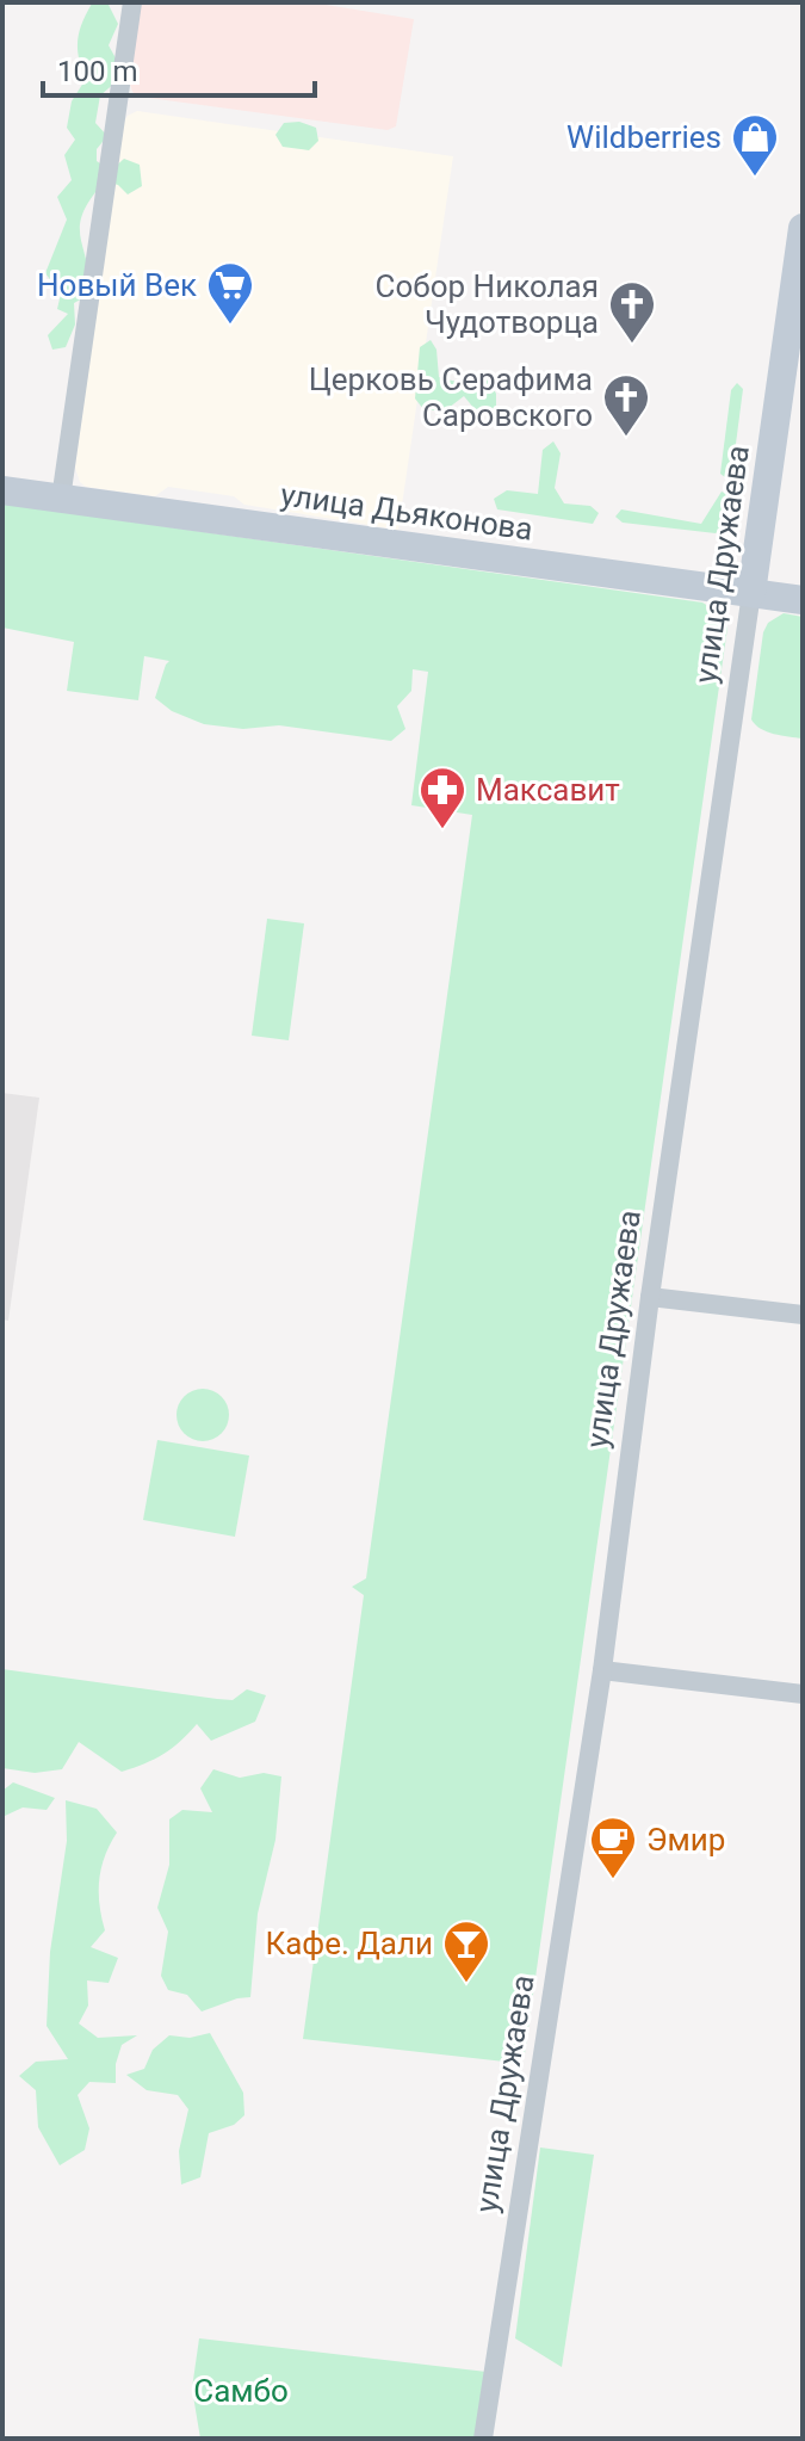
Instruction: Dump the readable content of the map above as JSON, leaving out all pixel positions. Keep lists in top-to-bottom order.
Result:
{
  "streets": {
    "main road": ["улица Дьяконова", "улица Дружаева"]
  },
  "crossings": [
    ["улица Дьяконова", "улица Дружаева"]
  ],
  "parks": ["Самбо"],
  "places": {
    "shop": ["Wildberries"],
    "supermarket": ["Новый Век"],
    "church": ["Собор Николая Чудотворца", "Церковь Серафима Саровского"],
    "pharmacy": ["Максавит"],
    "cafe": ["Эмир"],
    "bar": ["Кафе. Дали"]
  },
  "scale_bar": "100 m"
}
